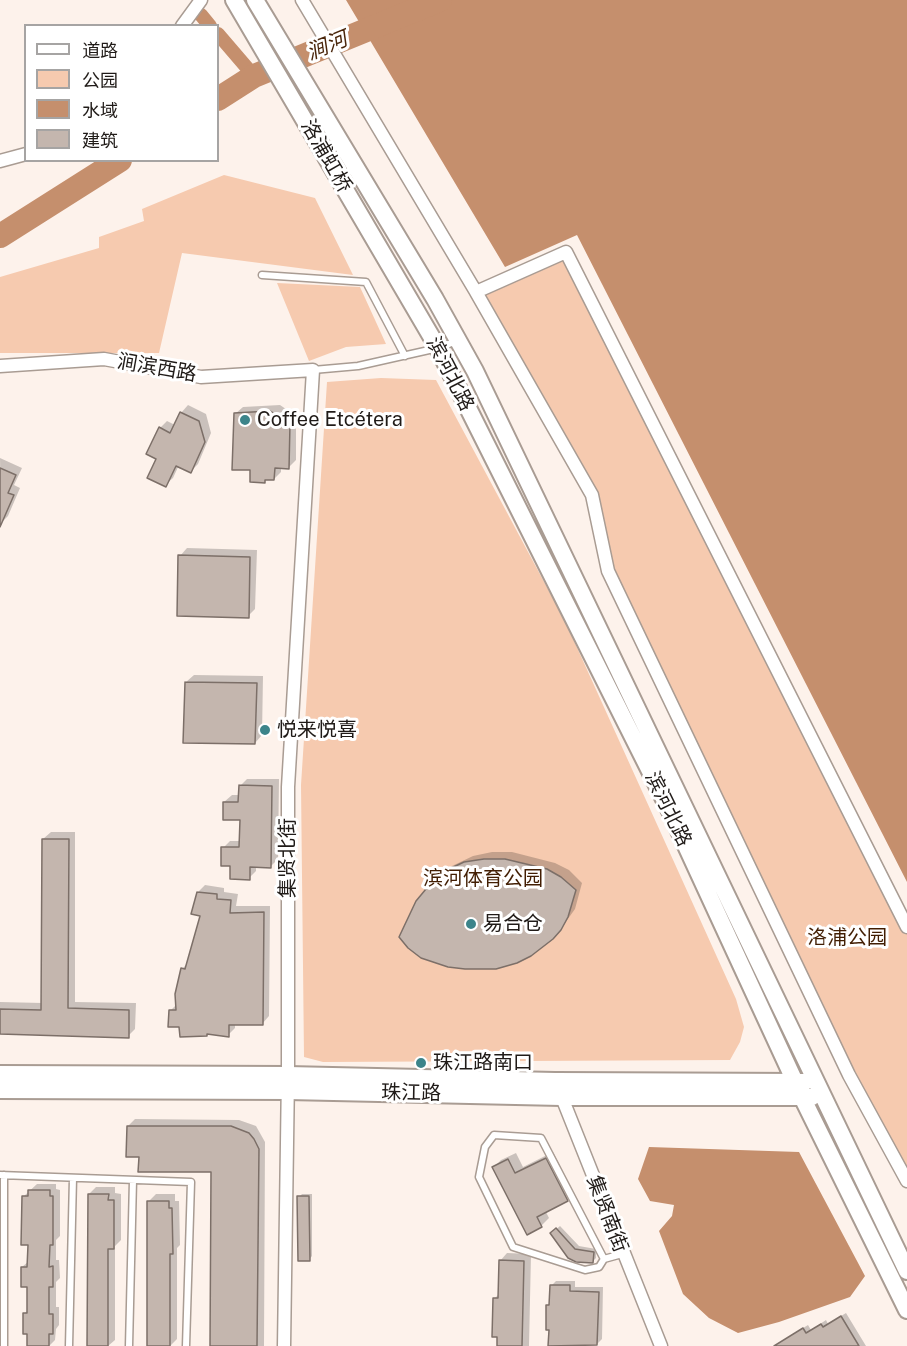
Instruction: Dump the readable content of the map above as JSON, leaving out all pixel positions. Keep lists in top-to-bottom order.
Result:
{
  "streets": {
    "main road": ["洛浦虹桥", "滨河北路", "珠江路"],
    "street": ["涧滨西路", "集贤北街", "集贤南街"]
  },
  "crossings": [
    ["洛浦虹桥", "滨河北路"],
    ["涧滨西路", "集贤北街"],
    ["滨河北路", "珠江路"],
    ["集贤北街", "珠江路"],
    ["珠江路", "集贤南街"]
  ],
  "water": ["涧河"],
  "parks": ["滨河体育公园", "洛浦公园"],
  "places": [
    "Coffee Etcétera",
    "悦来悦喜",
    "易合仓",
    "珠江路南口"
  ],
  "legend": [
    "道路",
    "公园",
    "水域",
    "建筑"
  ]
}
